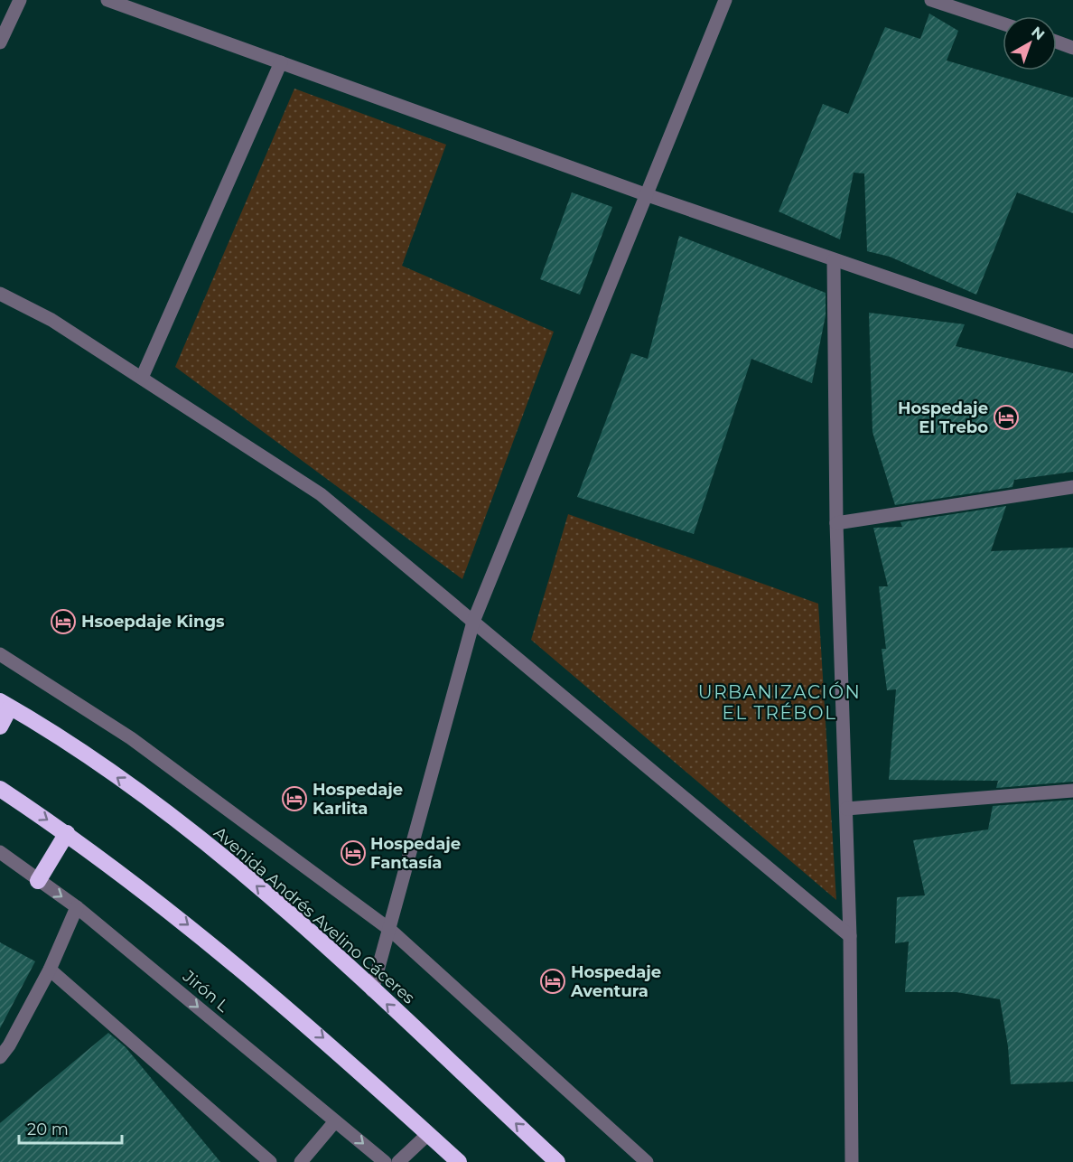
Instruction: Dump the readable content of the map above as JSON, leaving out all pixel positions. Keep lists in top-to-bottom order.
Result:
{
  "streets": {
    "highway": ["Avenida Andrés Avelino Cáceres"],
    "street": ["Jirón L"]
  },
  "districts": ["URBANIZACIÓN EL TRÉBOL"],
  "places": {
    "hotel": [
      "Hospedaje El Trebo",
      "Hsoepdaje Kings",
      "Hospedaje Karlita",
      "Hospedaje Fantasía",
      "Hospedaje Aventura"
    ]
  },
  "scale_bar": "20 m",
  "north": "top right"
}
